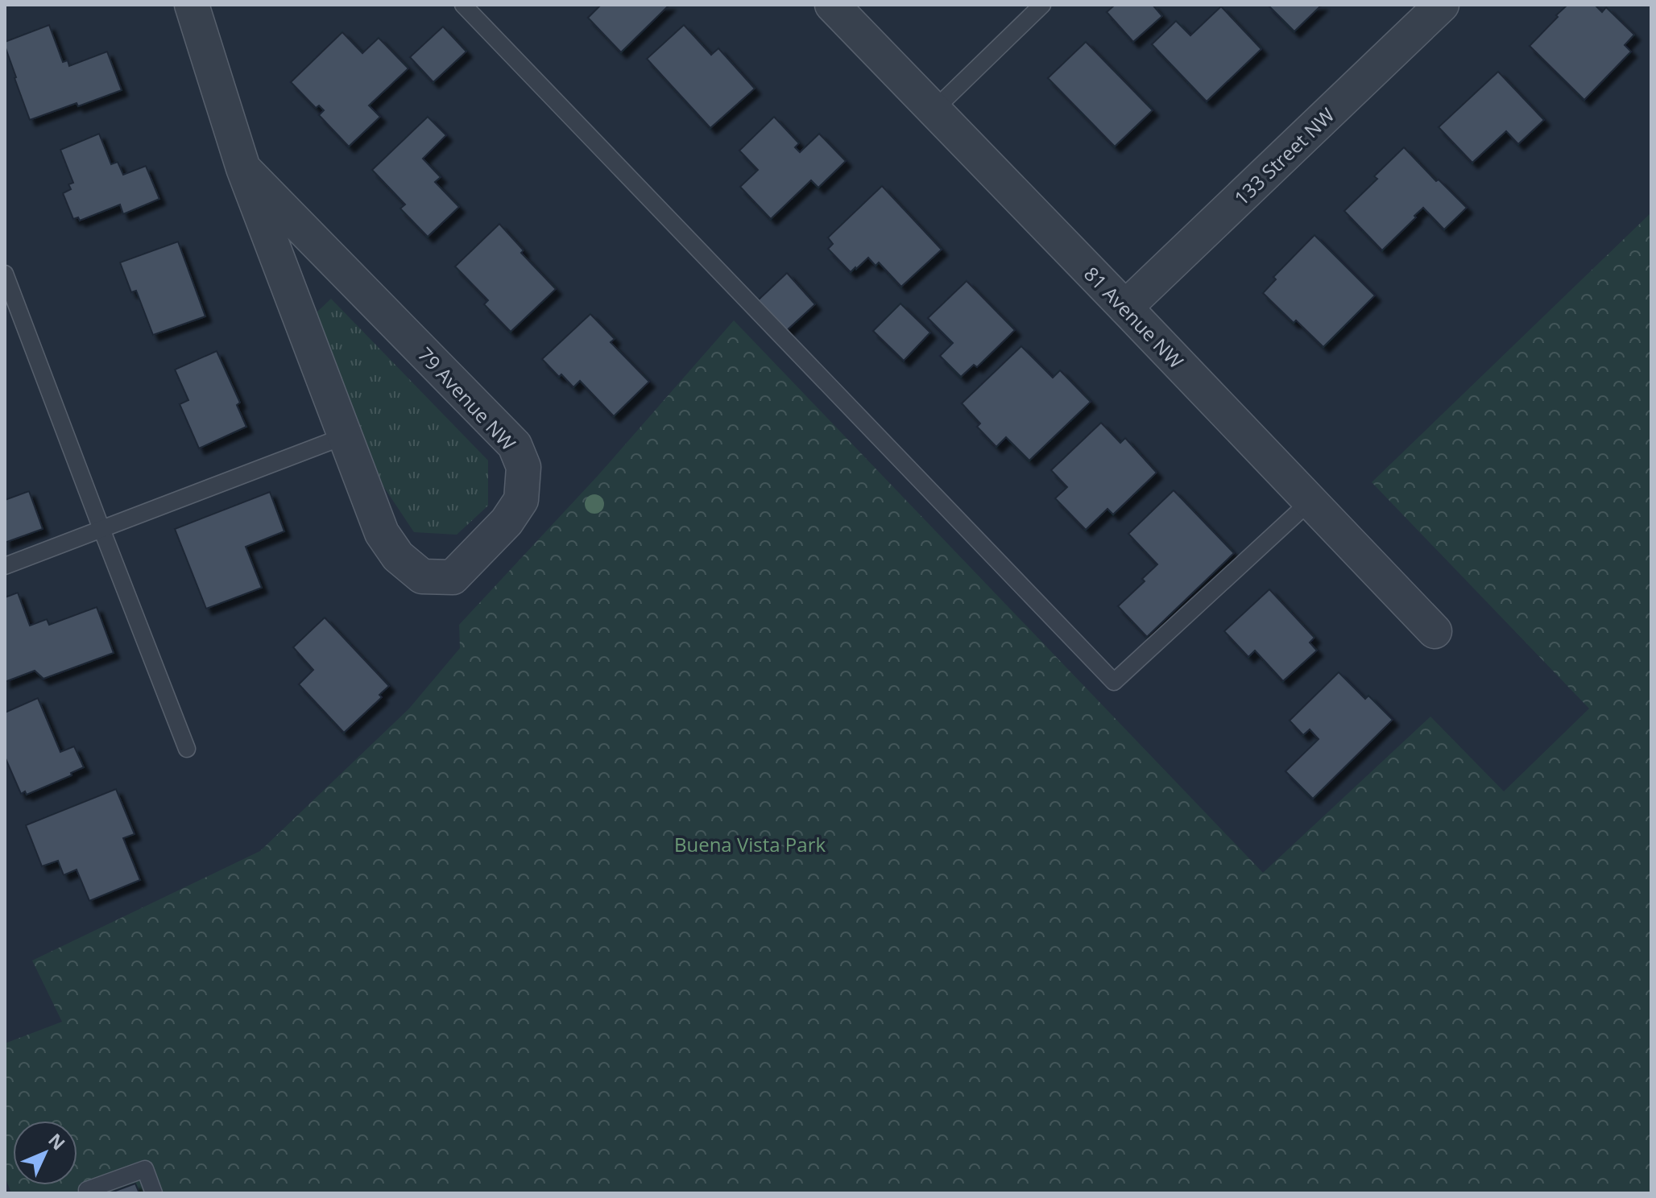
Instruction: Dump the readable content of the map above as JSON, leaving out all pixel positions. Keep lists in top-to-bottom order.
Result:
{
  "streets": {
    "street": ["133 Street NW", "81 Avenue NW", "79 Avenue NW"]
  },
  "crossings": [
    ["133 Street NW", "81 Avenue NW"]
  ],
  "parks": ["Buena Vista Park"],
  "north": "top right"
}
